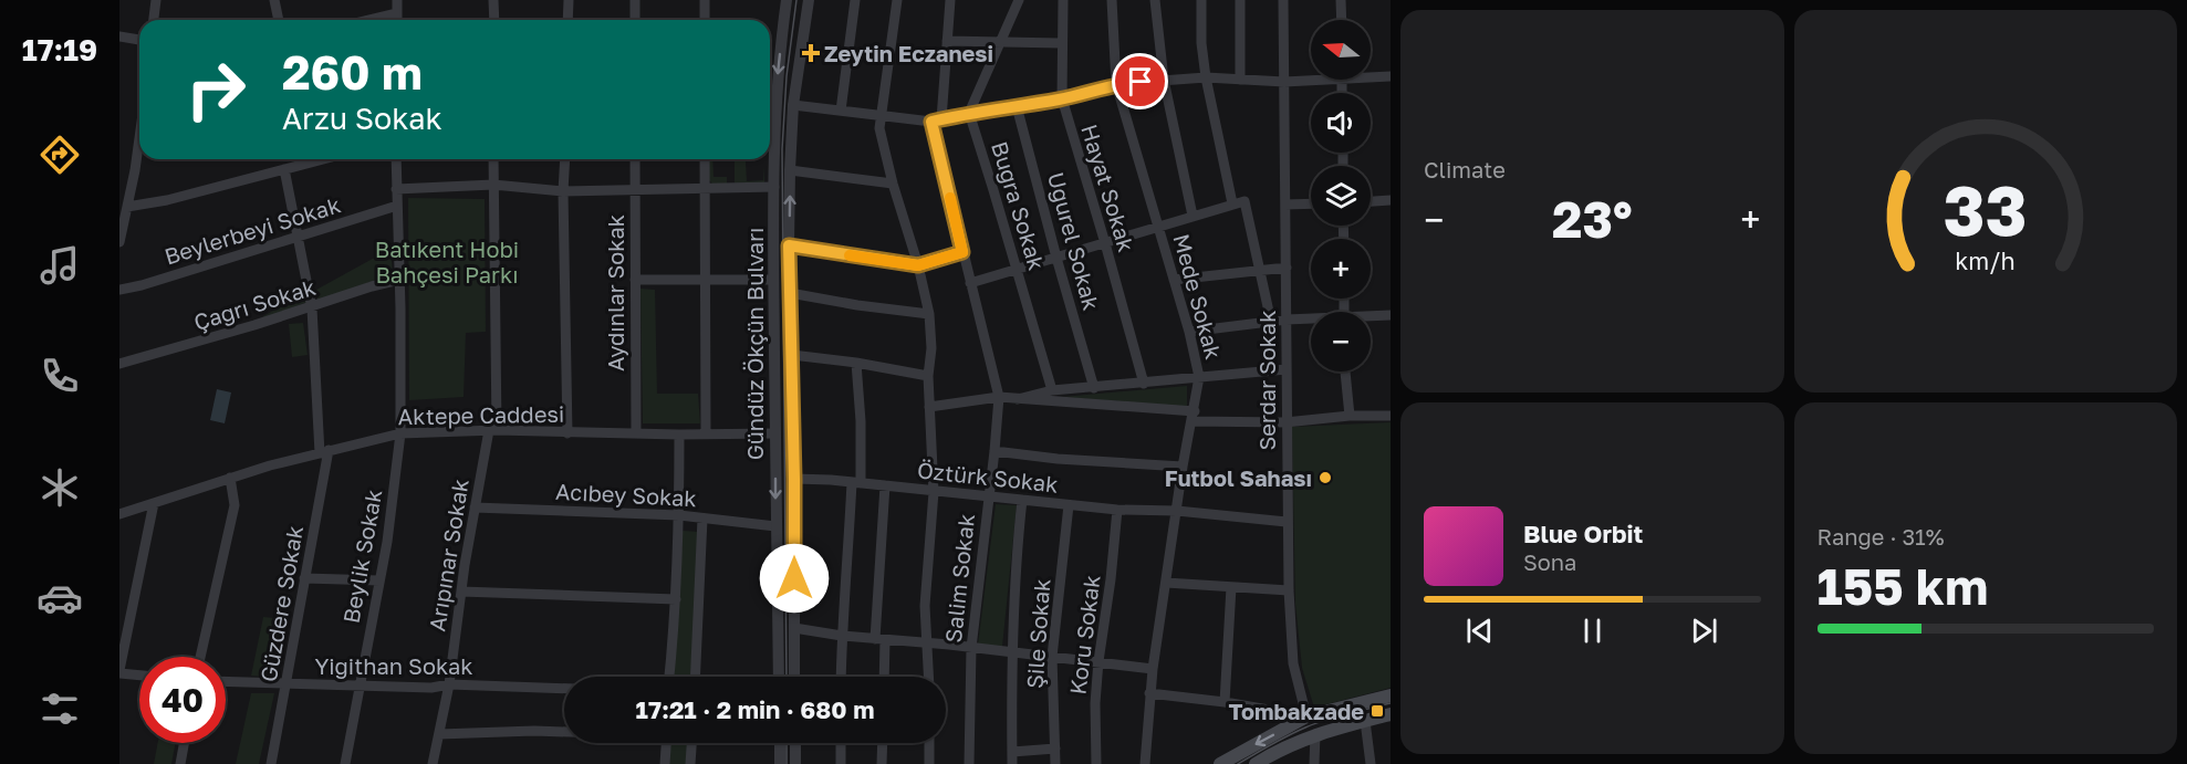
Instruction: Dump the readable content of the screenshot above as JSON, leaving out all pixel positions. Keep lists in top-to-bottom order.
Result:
{
  "streets": {
    "street": [
      "Hayat Sokak",
      "Buğra Sokak",
      "Beylerbeyi Sokak",
      "Uğurel Sokak",
      "Aydınlar Sokak",
      "Mede Sokak",
      "Çagrı Sokak",
      "Gündüz Ökçün Bulvarı",
      "Serdar Sokak",
      "Aktepe Caddesi",
      "Öztürk Sokak",
      "Acıbey Sokak",
      "Arıpınar Sokak",
      "Beylik Sokak",
      "Salim Sokak",
      "Güzdere Sokak",
      "Şile Sokak",
      "Koru Sokak",
      "Yiğithan Sokak"
    ]
  },
  "crossings": [
    ["Beylerbeyi Sokak", "Beylik Sokak"],
    ["Beylerbeyi Sokak", "Güzdere Sokak"],
    ["Aydınlar Sokak", "Aktepe Caddesi"],
    ["Mede Sokak", "Öztürk Sokak"],
    ["Çagrı Sokak", "Beylik Sokak"],
    ["Çagrı Sokak", "Güzdere Sokak"],
    ["Gündüz Ökçün Bulvarı", "Aktepe Caddesi"],
    ["Gündüz Ökçün Bulvarı", "Öztürk Sokak"],
    ["Gündüz Ökçün Bulvarı", "Acıbey Sokak"],
    ["Serdar Sokak", "Öztürk Sokak"],
    ["Aktepe Caddesi", "Arıpınar Sokak"],
    ["Aktepe Caddesi", "Beylik Sokak"],
    ["Aktepe Caddesi", "Güzdere Sokak"],
    ["Öztürk Sokak", "Salim Sokak"],
    ["Öztürk Sokak", "Şile Sokak"],
    ["Öztürk Sokak", "Koru Sokak"],
    ["Acıbey Sokak", "Arıpınar Sokak"],
    ["Arıpınar Sokak", "Yiğithan Sokak"],
    ["Beylik Sokak", "Yiğithan Sokak"],
    ["Güzdere Sokak", "Yiğithan Sokak"]
  ],
  "parks": ["Batıkent Hobi Bahçesi Parkı"],
  "places": {
    "health": ["Zeytin Eczanesi"],
    "other": ["Futbol Sahası"],
    "transit": ["Tombakzade"]
  },
  "north": "left",
  "page": {
    "tabs": "17:19",
    "tile": [
      "Climate",
      ["Range · 31%", "155 km"]
    ],
    "map_buttons": ["+", "−"],
    "turn": ["260 m", "Arzu Sokak"],
    "heat": ["−", "23°", "+"],
    "song": ["Blue Orbit", "Sona"],
    "limit": "40",
    "trip": "17:21 · 2 min · 680 m",
    "gauge": ["33", "km/h"]
  }
}
